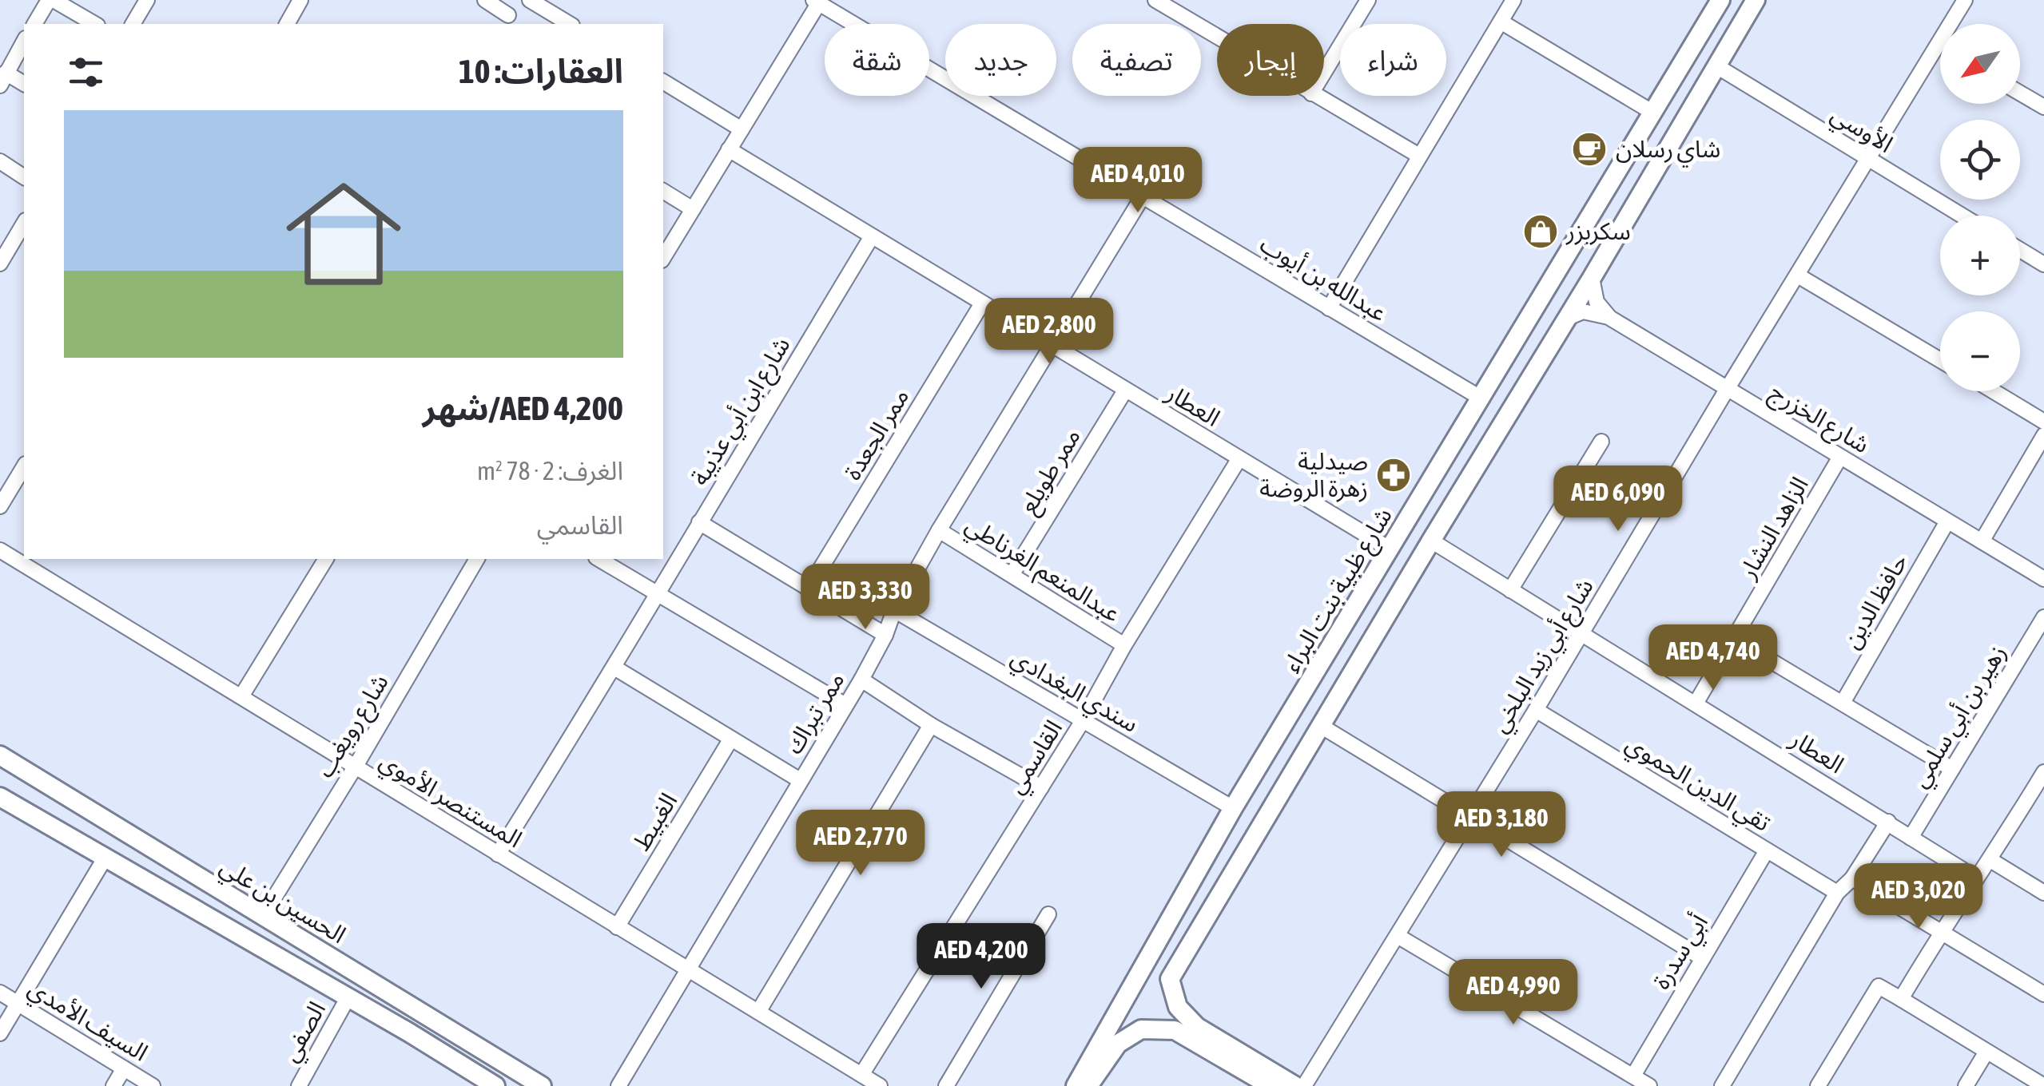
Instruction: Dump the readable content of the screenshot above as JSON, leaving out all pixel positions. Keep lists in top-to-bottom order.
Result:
{
  "streets": {
    "street": [
      "الأوسي",
      "عبدالله بن أيوب",
      "العطار",
      "شارع ابن أبي عذيبة",
      "شارع الخزرج",
      "ممر الجعدة",
      "ممر طويلع",
      "الزاهد النشار",
      "عبدالمنعم الغرناطي",
      "شارع ظبية بنت البراء",
      "حافظ الدين",
      "شارع أبي زيد البلخي",
      "سندي البغدادي",
      "ممر تبراك",
      "زهير بن أبي سلمي",
      "شارع رويغب",
      "القاسمي",
      "تقي الدين الحموي",
      "المستنصر الأموي",
      "الغبيط",
      "الحسين بن علي",
      "أبي سدرة",
      "السيف الأمدي",
      "الصفي"
    ]
  },
  "crossings": [
    ["الأوسي", "شارع أبي زيد البلخي"],
    ["عبدالله بن أيوب", "شارع ظبية بنت البراء"],
    ["عبدالله بن أيوب", "ممر تبراك"],
    ["العطار", "شارع ابن أبي عذيبة"],
    ["العطار", "ممر الجعدة"],
    ["العطار", "ممر طويلع"],
    ["العطار", "الزاهد النشار"],
    ["العطار", "شارع ظبية بنت البراء"],
    ["العطار", "شارع أبي زيد البلخي"],
    ["العطار", "ممر تبراك"],
    ["العطار", "زهير بن أبي سلمي"],
    ["العطار", "القاسمي"],
    ["شارع ابن أبي عذيبة", "المستنصر الأموي"],
    ["شارع الخزرج", "الزاهد النشار"],
    ["شارع الخزرج", "حافظ الدين"],
    ["شارع الخزرج", "شارع أبي زيد البلخي"],
    ["ممر طويلع", "عبدالمنعم الغرناطي"],
    ["عبدالمنعم الغرناطي", "ممر تبراك"],
    ["عبدالمنعم الغرناطي", "القاسمي"],
    ["شارع ظبية بنت البراء", "سندي البغدادي"],
    ["شارع أبي زيد البلخي", "تقي الدين الحموي"],
    ["سندي البغدادي", "ممر تبراك"],
    ["سندي البغدادي", "القاسمي"],
    ["ممر تبراك", "المستنصر الأموي"],
    ["شارع رويغب", "المستنصر الأموي"],
    ["شارع رويغب", "الحسين بن علي"],
    ["القاسمي", "المستنصر الأموي"],
    ["تقي الدين الحموي", "أبي سدرة"],
    ["المستنصر الأموي", "الغبيط"]
  ],
  "places": {
    "cafe": ["شاي رسلان"],
    "shop": ["سكربزر"],
    "pharmacy": ["صيدلية زهرة الروضة"]
  },
  "north": "bottom left",
  "page": {
    "map_buttons": ["+", "−"],
    "chip": [
      "شراء",
      "إيجار",
      "تصفية",
      "جديد",
      "شقة"
    ],
    "heading": "العقارات: 10",
    "list": [
      {
        "name": "AED 4,200/شهر",
        "note": "الغرف: 2 · 78 m² · القاسمي"
      }
    ],
    "price": [
      "AED 4,010",
      "AED 2,800",
      "AED 6,090",
      "AED 3,330",
      "AED 4,740",
      "AED 3,180",
      "AED 2,770",
      "AED 3,020",
      "AED 4,200",
      "AED 4,990"
    ]
  }
}
